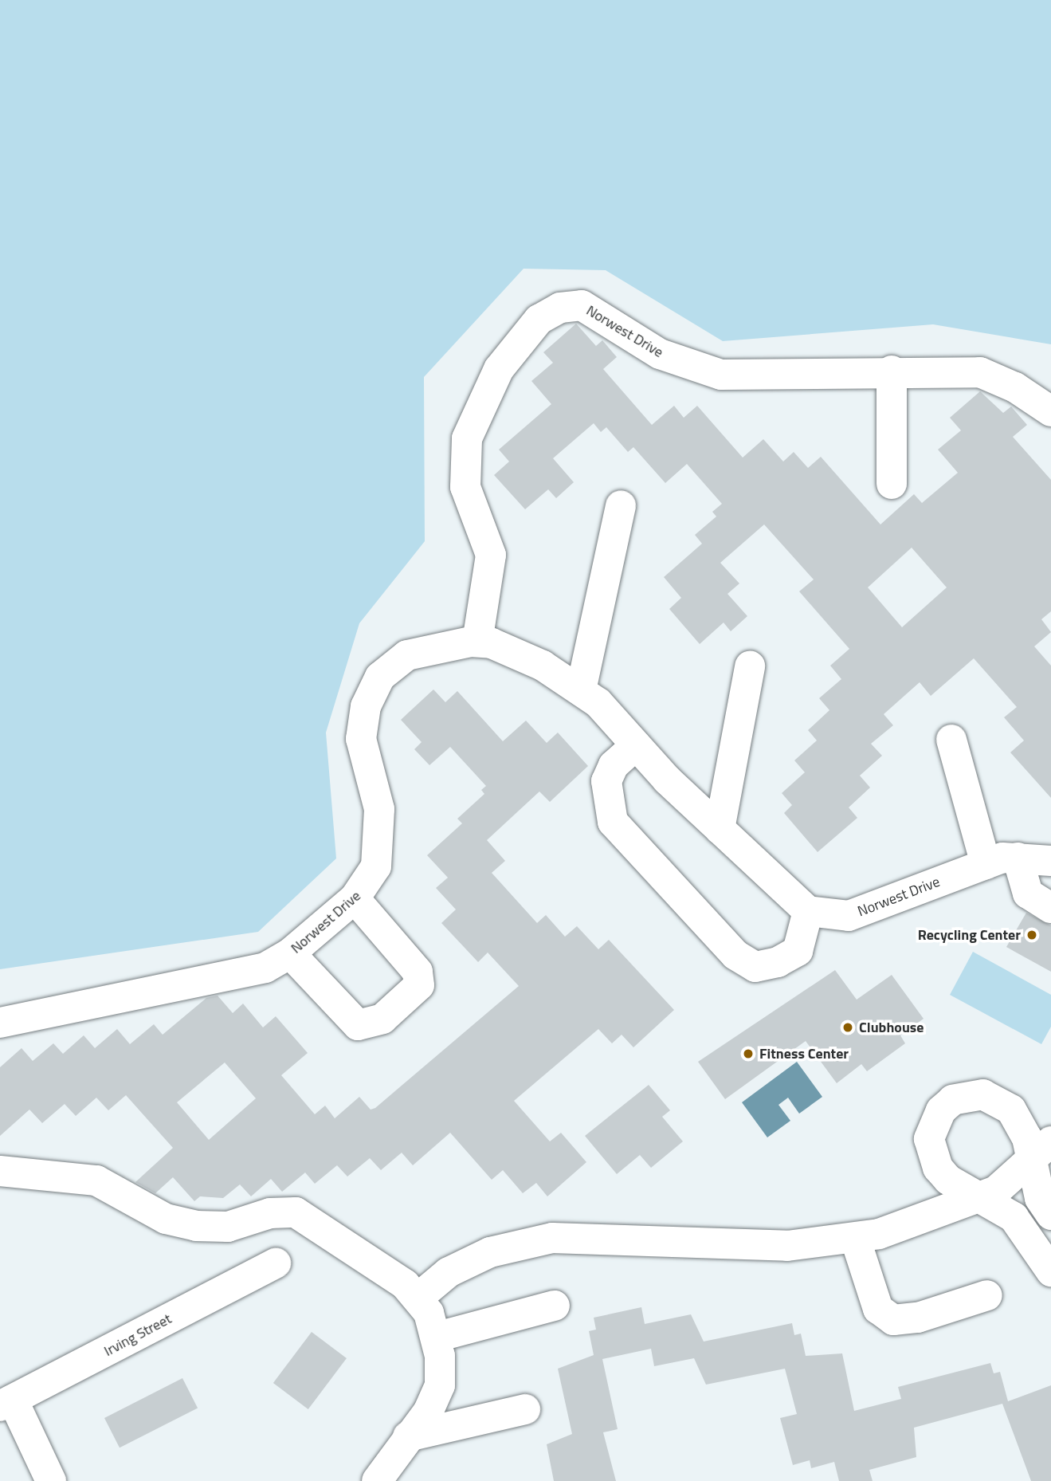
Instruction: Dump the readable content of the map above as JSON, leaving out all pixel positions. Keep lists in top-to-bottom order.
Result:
{
  "streets": {
    "street": ["Norwest Drive", "Irving Street"]
  },
  "places": ["Recycling Center", "Clubhouse", "Fitness Center"]
}
